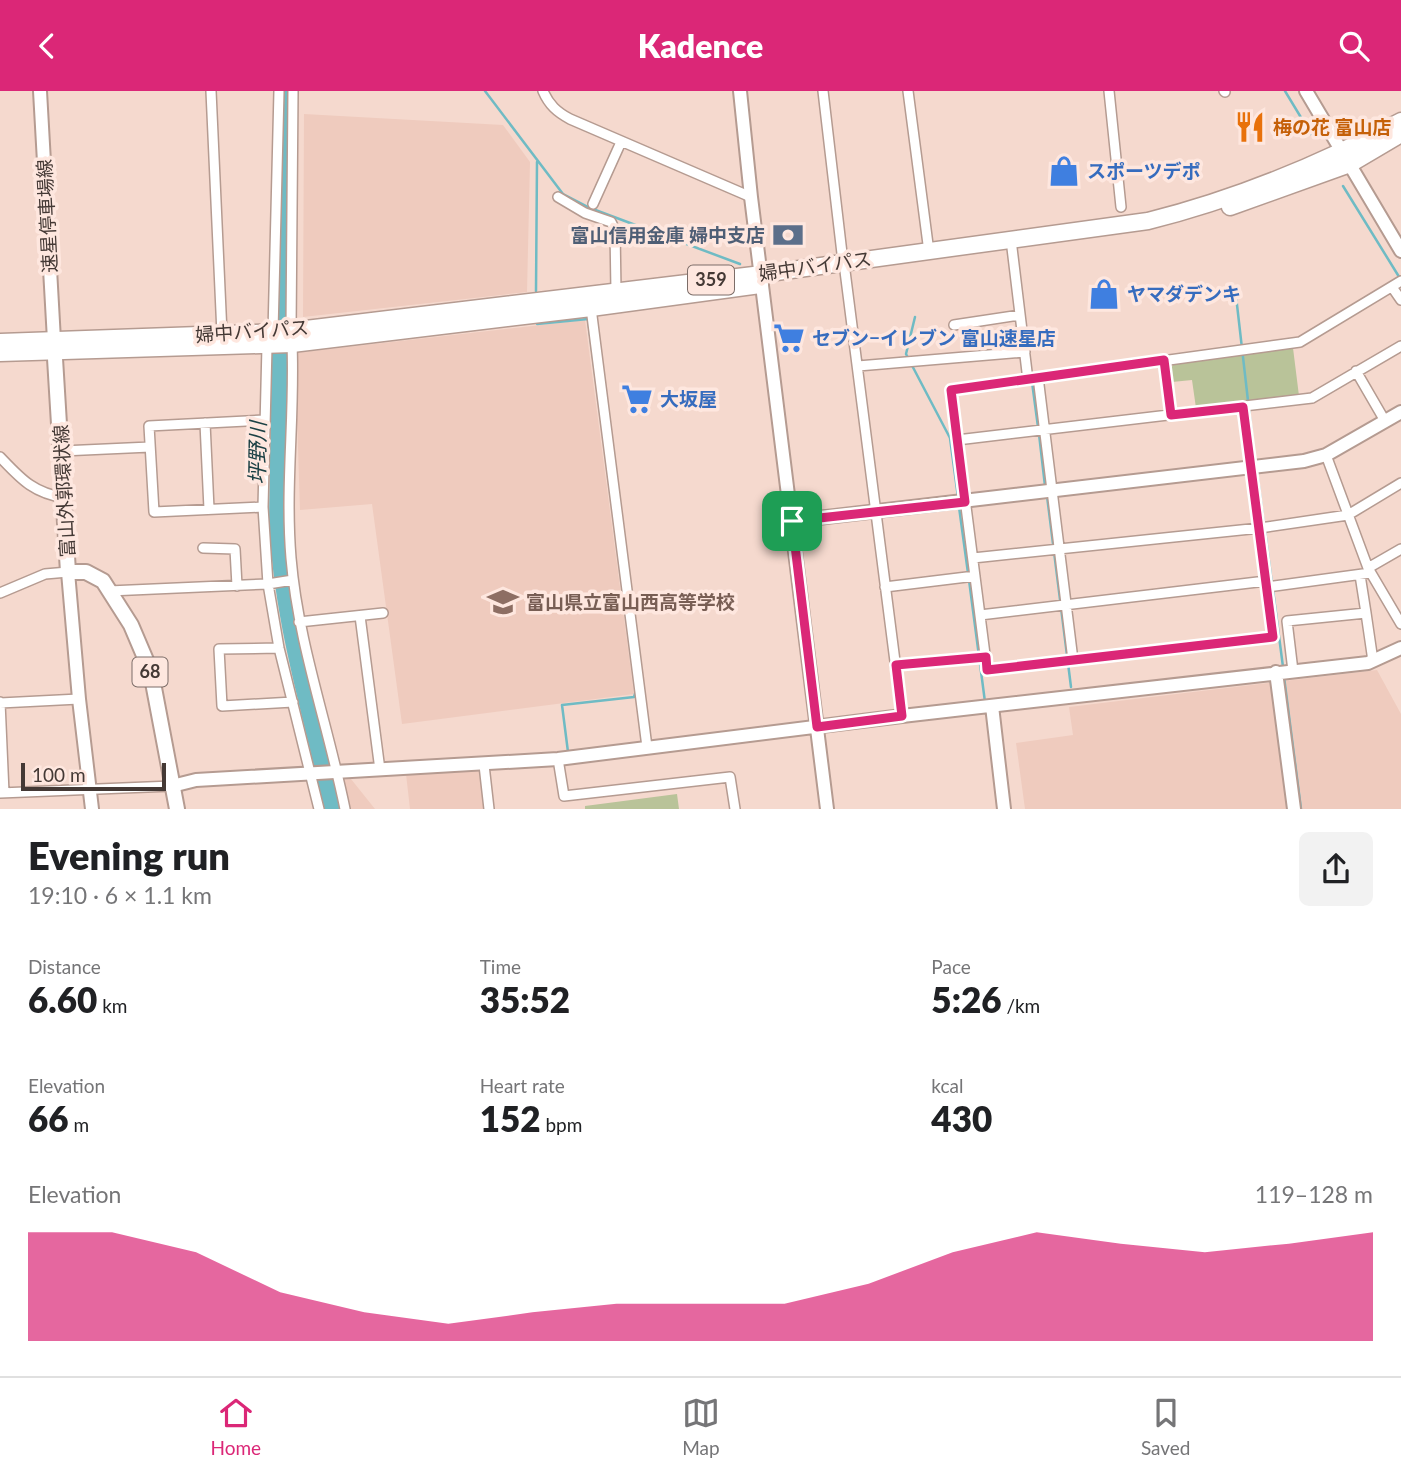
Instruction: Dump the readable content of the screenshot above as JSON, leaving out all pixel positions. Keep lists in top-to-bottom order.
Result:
{
  "streets": {
    "highway": ["婦中バイパス", "359"],
    "main road": ["富山外郭環状線", "68"],
    "street": ["速星停車場線"]
  },
  "crossings": [
    ["速星停車場線", "婦中バイパス"],
    ["速星停車場線", "富山外郭環状線"],
    ["婦中バイパス", "富山外郭環状線"]
  ],
  "water": ["坪野川"],
  "places": {
    "restaurant": ["梅の花 富山店"],
    "shop": ["スポーツデポ", "ヤマダデンキ"],
    "bank": ["富山信用金庫 婦中支店"],
    "supermarket": ["セブン−イレブン 富山速星店", "大坂屋"],
    "school or university": ["富山県立富山西高等学校"]
  },
  "scale_bar": "100 m",
  "page": {
    "header": "Kadence",
    "scale": "100 m",
    "heading": ["Evening run", "19:10 · 6 × 1.1 km"],
    "stats": [
      ["Distance", "6.60 km"],
      ["Time", "35:52"],
      ["Pace", "5:26 /km"],
      ["Elevation", "66 m"],
      ["Heart rate", "152 bpm"],
      ["kcal", "430"]
    ],
    "chart": ["Elevation", "119–128 m"],
    "tabs": ["Home", "Map", "Saved"]
  }
}
